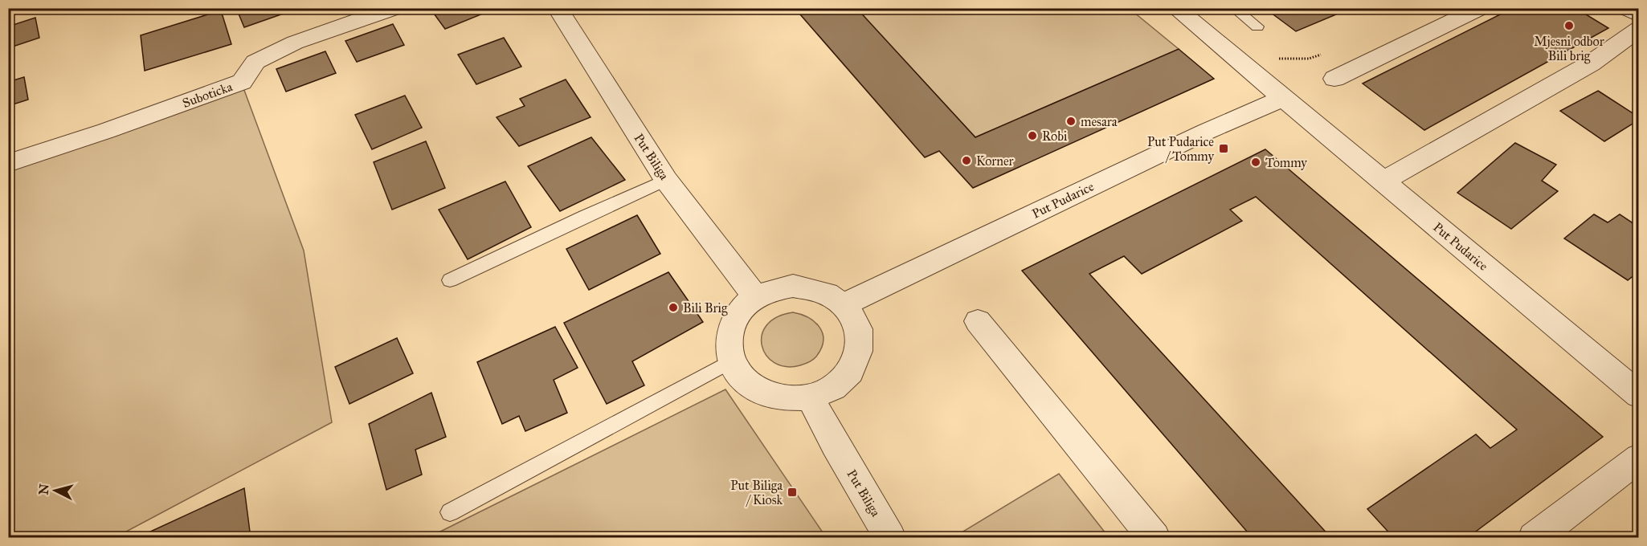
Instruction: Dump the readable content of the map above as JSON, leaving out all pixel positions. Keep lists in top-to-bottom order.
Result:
{
  "streets": {
    "street": ["Suboticka", "Put Biliga", "Put Pudarice"]
  },
  "crossings": [
    ["Put Biliga", "Put Pudarice"]
  ],
  "places": {
    "other": [
      "Mjesni odbor Bili brig",
      "mesara",
      "Robi",
      "Korner",
      "Tommy",
      "Bili Brig"
    ],
    "transit": ["Put Pudarice / Tommy", "Put Biliga / Kiosk"]
  },
  "north": "left"
}
